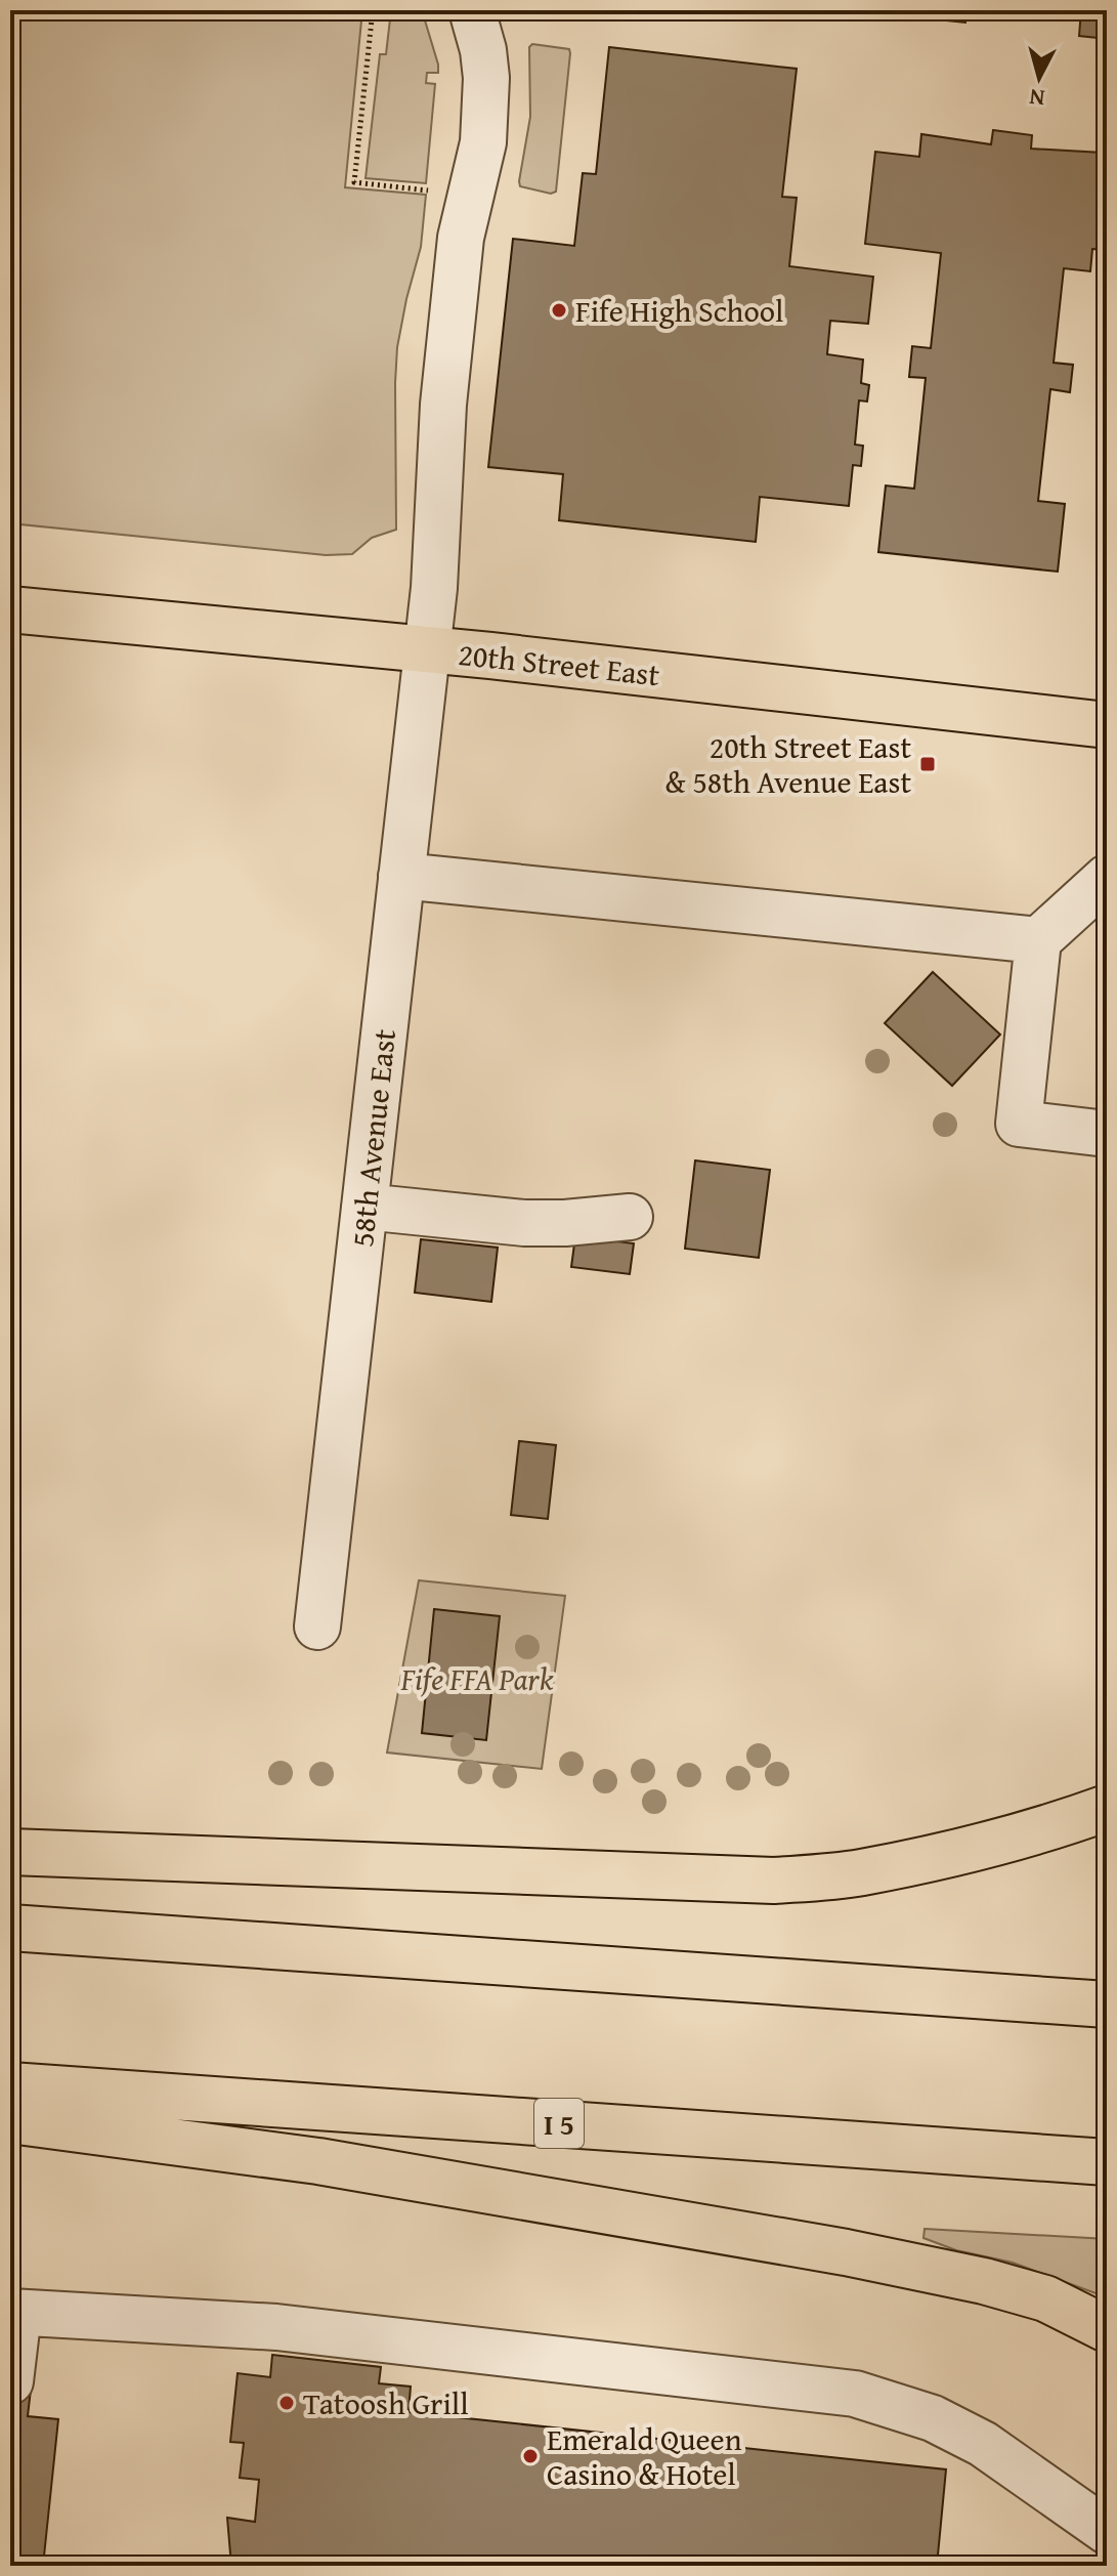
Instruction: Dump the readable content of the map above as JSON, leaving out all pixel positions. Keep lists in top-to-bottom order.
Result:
{
  "streets": {
    "main road": ["20th Street East", "I 5"],
    "street": ["58th Avenue East"]
  },
  "crossings": [
    ["20th Street East", "58th Avenue East"]
  ],
  "parks": ["Fife FFA Park"],
  "places": {
    "other": ["Fife High School", "Tatoosh Grill", "Emerald Queen Casino & Hotel"],
    "transit": ["20th Street East & 58th Avenue East"]
  },
  "north": "bottom"
}
